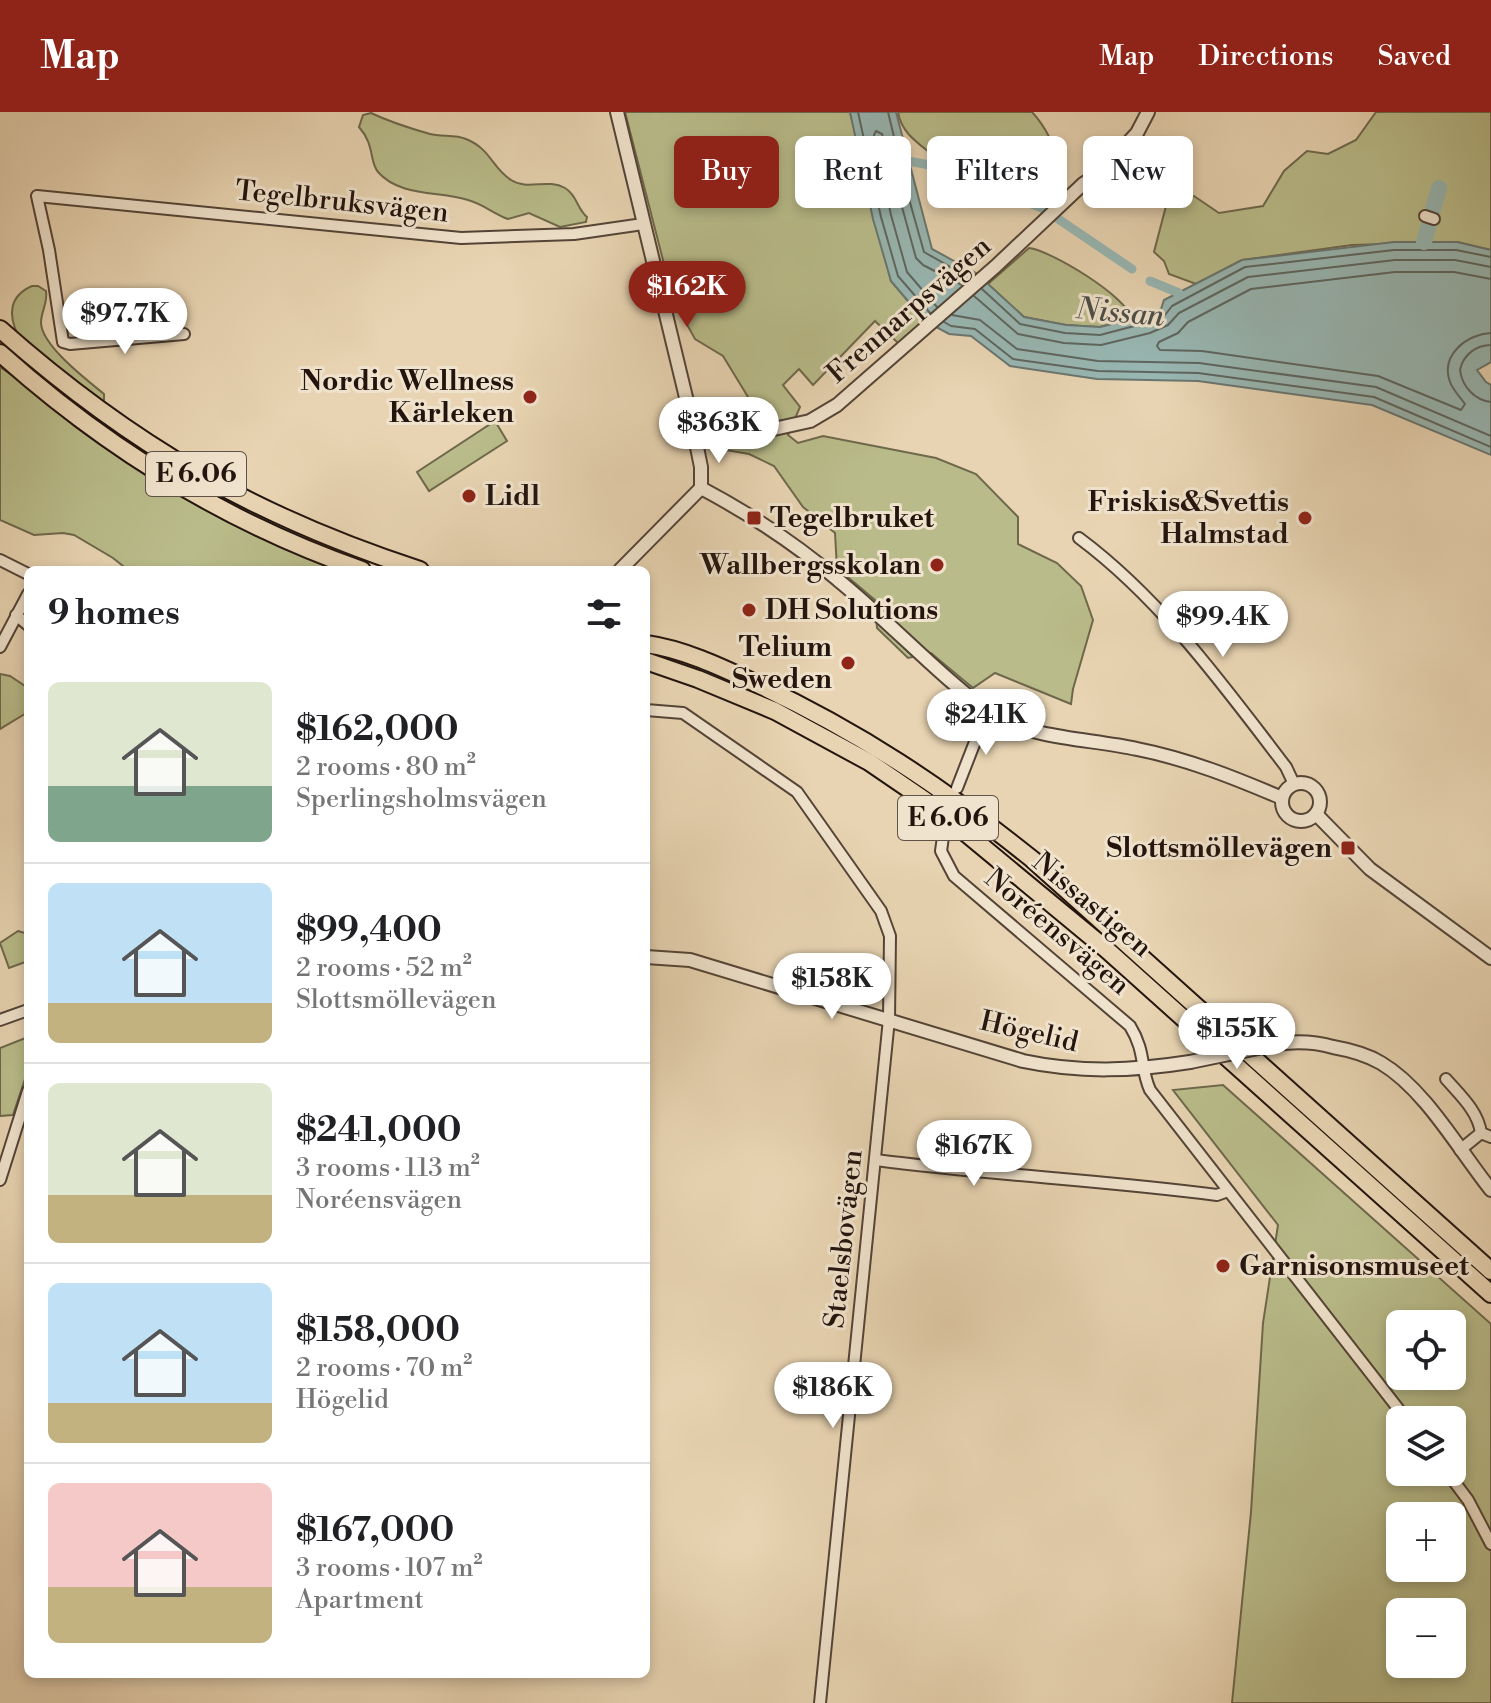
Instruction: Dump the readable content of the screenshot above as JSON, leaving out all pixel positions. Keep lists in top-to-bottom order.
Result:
{
  "streets": {
    "highway": ["E 6.06", "Nissastigen"],
    "street": [
      "Tegelbruksvägen",
      "Frennarpsvägen",
      "Noréensvägen",
      "Högelid",
      "Staelsbovägen"
    ]
  },
  "crossings": [
    ["E 6.06", "Nissastigen"],
    ["Noréensvägen", "Högelid"],
    ["Högelid", "Staelsbovägen"]
  ],
  "water": ["Nissan"],
  "places": {
    "other": [
      "Nordic Wellness Kärleken",
      "Lidl",
      "Friskis&Svettis Halmstad",
      "Wallbergsskolan",
      "DH Solutions",
      "Telium Sweden",
      "Garnisonsmuseet"
    ],
    "transit": ["Tegelbruket", "Slottsmöllevägen"]
  },
  "page": {
    "header": "Map",
    "nav": ["Map", "Directions", "Saved"],
    "chip": [
      "Buy",
      "Rent",
      "Filters",
      "New"
    ],
    "price": [
      "$162K",
      "$97.7K",
      "$363K",
      "$99.4K",
      "$241K",
      "$158K",
      "$155K",
      "$167K",
      "$186K"
    ],
    "heading": "9 homes",
    "list": [
      {
        "name": "$162,000",
        "note": "2 rooms · 80 m² · Sperlingsholmsvägen"
      },
      {
        "name": "$99,400",
        "note": "2 rooms · 52 m² · Slottsmöllevägen"
      },
      {
        "name": "$241,000",
        "note": "3 rooms · 113 m² · Noréensvägen"
      },
      {
        "name": "$158,000",
        "note": "2 rooms · 70 m² · Högelid"
      },
      {
        "name": "$167,000",
        "note": "3 rooms · 107 m² · Apartment"
      }
    ],
    "map_buttons": ["+", "−"]
  }
}
